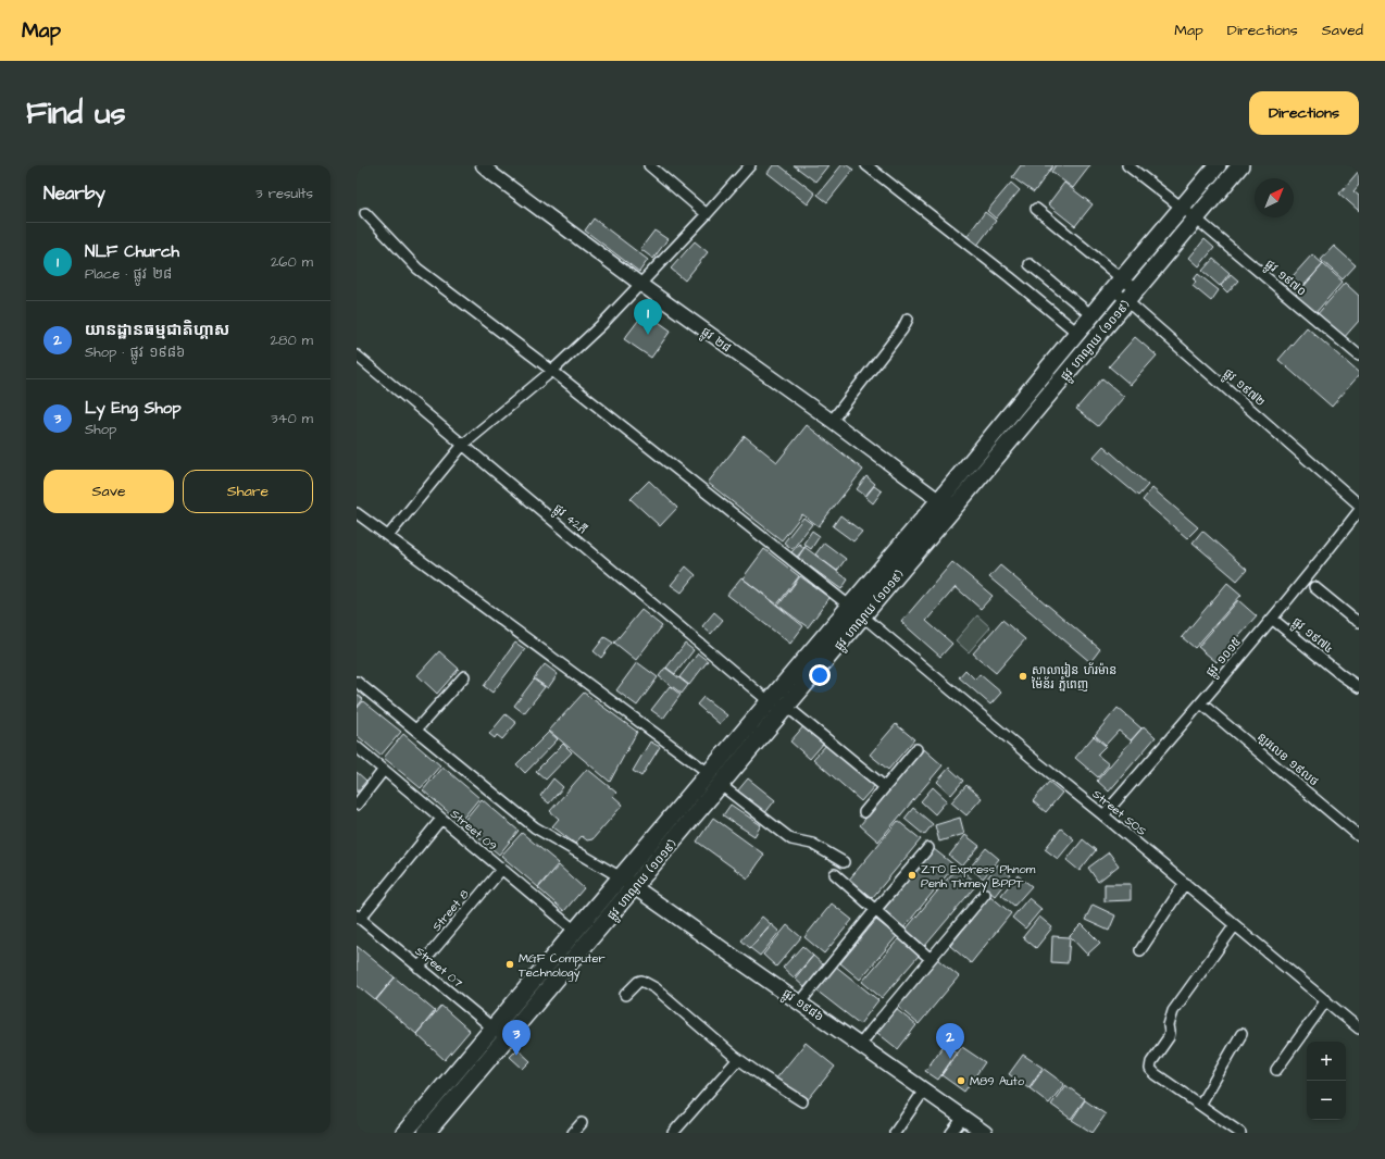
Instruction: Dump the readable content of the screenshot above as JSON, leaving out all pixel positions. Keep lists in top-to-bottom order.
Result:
{
  "streets": {
    "main road": ["ផ្លូវ ហាណូយ (១០១៩)", "ផ្លូវ ១៩៨៦"],
    "street": [
      "ផ្លូវ ១៩៧០",
      "ផ្លូវ ២៨",
      "ផ្លូវ ១៩៧២",
      "ផ្លូវ 42ភី",
      "ផ្លូវ ១៩៧៤",
      "ផ្លូវ ១០១៥",
      "ន្ឡរលេខ ១៩លថ",
      "Street SOS",
      "Street 09",
      "Street 8",
      "Street 07"
    ]
  },
  "crossings": [
    ["ផ្លូវ ១៩៧០", "ផ្លូវ ហាណូយ (១០១៩)"],
    ["ផ្លូវ ២៨", "ផ្លូវ ហាណូយ (១០១៩)"],
    ["ផ្លូវ ហាណូយ (១០១៩)", "ផ្លូវ ១៩៧២"],
    ["ផ្លូវ ហាណូយ (១០១៩)", "ផ្លូវ 42ភី"],
    ["ផ្លូវ ហាណូយ (១០១៩)", "Street SOS"],
    ["ផ្លូវ ហាណូយ (១០១៩)", "Street 09"],
    ["ផ្លូវ ហាណូយ (១០១៩)", "Street 07"],
    ["ផ្លូវ ហាណូយ (១០១៩)", "ផ្លូវ ១៩៨៦"],
    ["ផ្លូវ ១៩៧៤", "ផ្លូវ ១០១៥"],
    ["ផ្លូវ ១០១៥", "ន្ឡរលេខ ១៩លថ"],
    ["ផ្លូវ ១០១៥", "Street SOS"],
    ["Street 09", "Street 8"],
    ["Street 8", "Street 07"]
  ],
  "places": [
    "សាលារៀន ហ័រម៉ាន ម៉ៃន័រ ភ្នំពេញ",
    "ZTO Express Phnom Penh Thmey BPPT",
    "MGF Computer Technology",
    "M89 Auto"
  ],
  "north": "top right",
  "page": {
    "header": "Map",
    "nav": ["Map", "Directions", "Saved"],
    "buttons": [
      "Directions",
      ["Save", "Share"]
    ],
    "title": "Find us",
    "heading": ["Nearby", "3 results"],
    "list": [
      {
        "mark": "1",
        "name": "NLF Church",
        "note": "Place · ផ្លូវ ២៨",
        "value": "260 m"
      },
      {
        "mark": "2",
        "name": "យានដ្ឋានធម្មជាតិហ្គាស",
        "note": "Shop · ផ្លូវ ១៩៨៦",
        "value": "280 m"
      },
      {
        "mark": "3",
        "name": "Ly Eng Shop",
        "note": "Shop",
        "value": "340 m"
      }
    ],
    "pins": ["1", "3", "2"],
    "map_buttons": ["+", "−"]
  }
}
